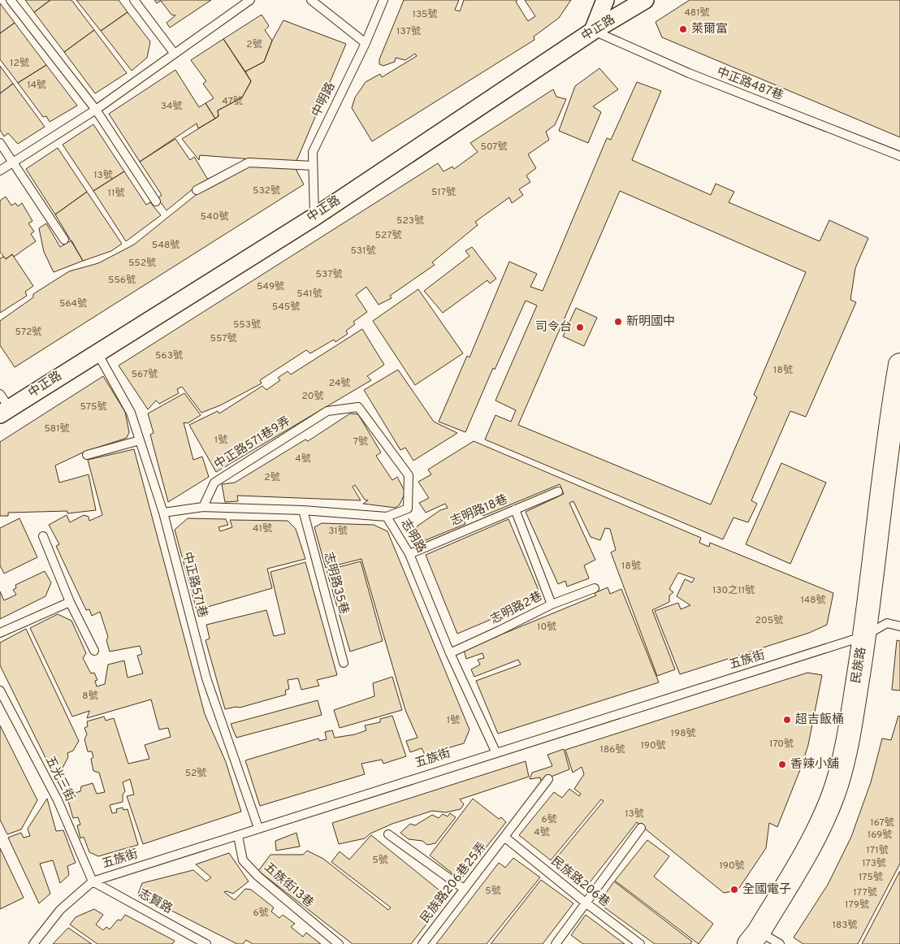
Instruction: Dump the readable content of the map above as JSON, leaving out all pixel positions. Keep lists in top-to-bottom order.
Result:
{
  "streets": {
    "main road": ["民族路"],
    "street": ["中正路"],
    "lane": [
      "中正路487巷",
      "中明路",
      "中正路571巷9弄",
      "志明路18巷",
      "志明路",
      "志明路35巷",
      "中正路571巷",
      "志明路2巷",
      "五族街",
      "五光三街",
      "民族路206巷",
      "民族路206巷25弄",
      "五族街13巷",
      "志賢路"
    ]
  },
  "crossings": [
    ["中正路", "中正路487巷"],
    ["中正路", "中明路"],
    ["中正路", "中正路571巷"],
    ["中正路571巷9弄", "志明路"],
    ["志明路18巷", "志明路"],
    ["志明路", "志明路35巷"],
    ["志明路", "中正路571巷"],
    ["志明路", "志明路2巷"],
    ["志明路", "五族街"],
    ["中正路571巷", "五族街"],
    ["五族街", "民族路"],
    ["五族街", "五光三街"],
    ["五族街", "五族街13巷"],
    ["五族街", "志賢路"],
    ["五光三街", "志賢路"],
    ["民族路206巷", "民族路206巷25弄"]
  ],
  "places": [
    "萊爾富",
    "新明國中",
    "司令台",
    "超吉飯桶",
    "香辣小舖",
    "全國電子"
  ],
  "house_numbers": [
    "481號",
    "135號",
    "137號",
    "2號",
    "12號",
    "14號",
    "47號",
    "34號",
    "507號",
    "13號",
    "532號",
    "517號",
    "11號",
    "540號",
    "523號",
    "527號",
    "548號",
    "531號",
    "552號",
    "537號",
    "556號",
    "549號",
    "541號",
    "564號",
    "545號",
    "553號",
    "572號",
    "557號",
    "563號",
    "18號",
    "567號",
    "24號",
    "20號",
    "575號",
    "581號",
    "1號",
    "7號",
    "4號",
    "2號",
    "41號",
    "31號",
    "18號",
    "130之11號",
    "148號",
    "205號",
    "10號",
    "8號",
    "1號",
    "198號",
    "170號",
    "190號",
    "186號",
    "52號",
    "13號",
    "6號",
    "167號",
    "4號",
    "169號",
    "171號",
    "5號",
    "173號",
    "190號",
    "175號",
    "5號",
    "177號",
    "179號",
    "6號",
    "183號"
  ]
}
